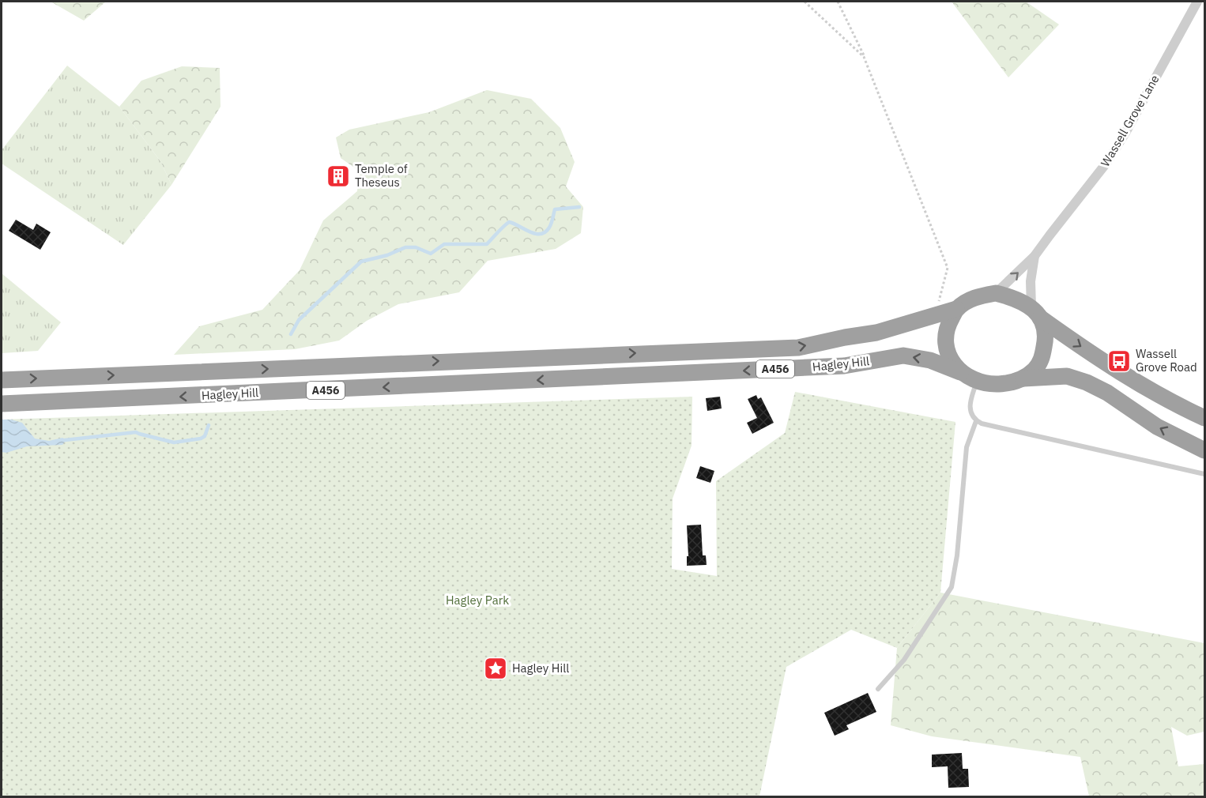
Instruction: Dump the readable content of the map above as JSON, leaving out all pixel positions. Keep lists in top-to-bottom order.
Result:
{
  "streets": {
    "highway": ["Hagley Hill", "A456"],
    "street": ["Wassell Grove Lane"]
  },
  "crossings": [
    ["Wassell Grove Lane", "Hagley Hill"]
  ],
  "parks": ["Hagley Park"],
  "places": {
    "building": ["Temple of Theseus"],
    "bus stop": ["Wassell Grove Road"],
    "place": ["Hagley Hill"]
  }
}
